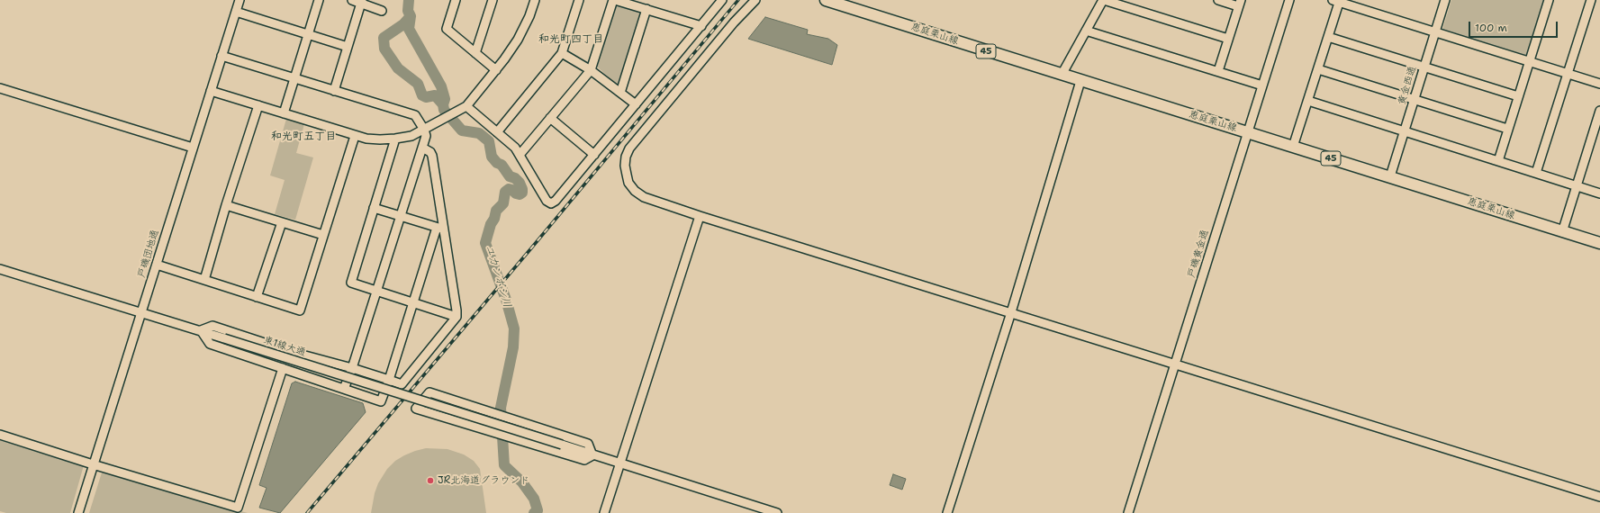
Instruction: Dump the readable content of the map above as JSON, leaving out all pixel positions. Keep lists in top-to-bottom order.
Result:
{
  "streets": {
    "main road": ["恵庭栗山線", "45"],
    "street": [
      "黄金西通",
      "戸磯団地通",
      "戸磯黄金通",
      "東1線大通"
    ]
  },
  "crossings": [
    ["恵庭栗山線", "黄金西通"],
    ["恵庭栗山線", "戸磯黄金通"],
    ["戸磯団地通", "東1線大通"]
  ],
  "districts": ["和光町四丁目", "和光町五丁目"],
  "water": ["ユカンボシ川"],
  "places": ["JR北海道グラウンド"],
  "scale_bar": "100 m"
}
